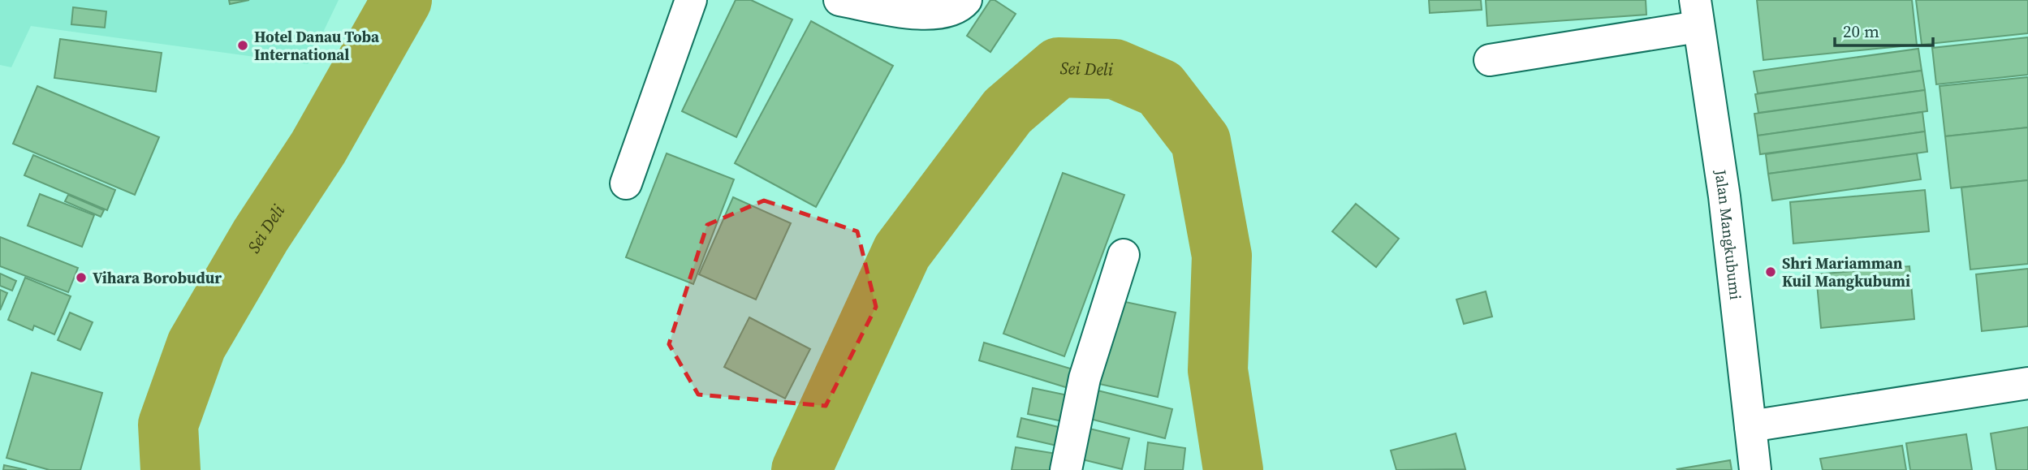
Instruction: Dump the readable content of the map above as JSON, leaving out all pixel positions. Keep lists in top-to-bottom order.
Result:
{
  "streets": {
    "street": ["Jalan Mangkubumi"]
  },
  "water": ["Sei Deli"],
  "places": ["Hotel Danau Toba International", "Shri Mariamman Kuil Mangkubumi", "Vihara Borobudur"],
  "scale_bar": "20 m"
}
